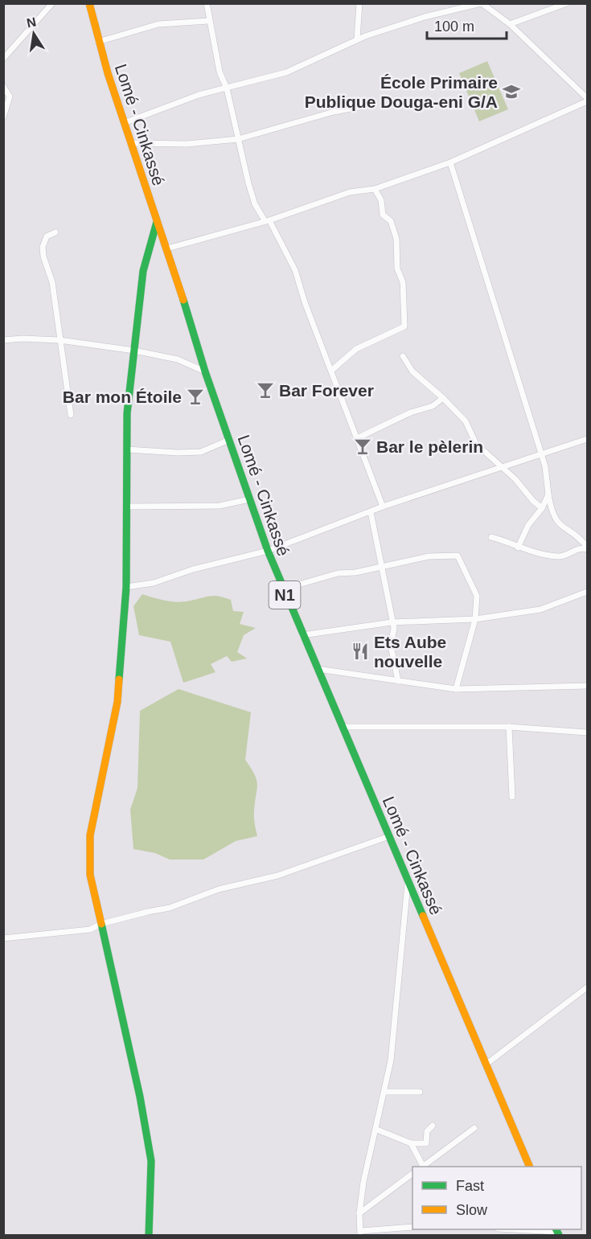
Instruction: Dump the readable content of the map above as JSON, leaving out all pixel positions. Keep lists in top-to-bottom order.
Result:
{
  "streets": {
    "main road": ["Lomé - Cinkassé", "N1"]
  },
  "places": {
    "school or university": ["École Primaire Publique Douga-eni G/A"],
    "bar": ["Bar Forever", "Bar mon Étoile", "Bar le pèlerin"],
    "restaurant": ["Ets Aube nouvelle"]
  },
  "legend": ["Fast", "Slow"],
  "scale_bar": "100 m",
  "north": "top"
}
